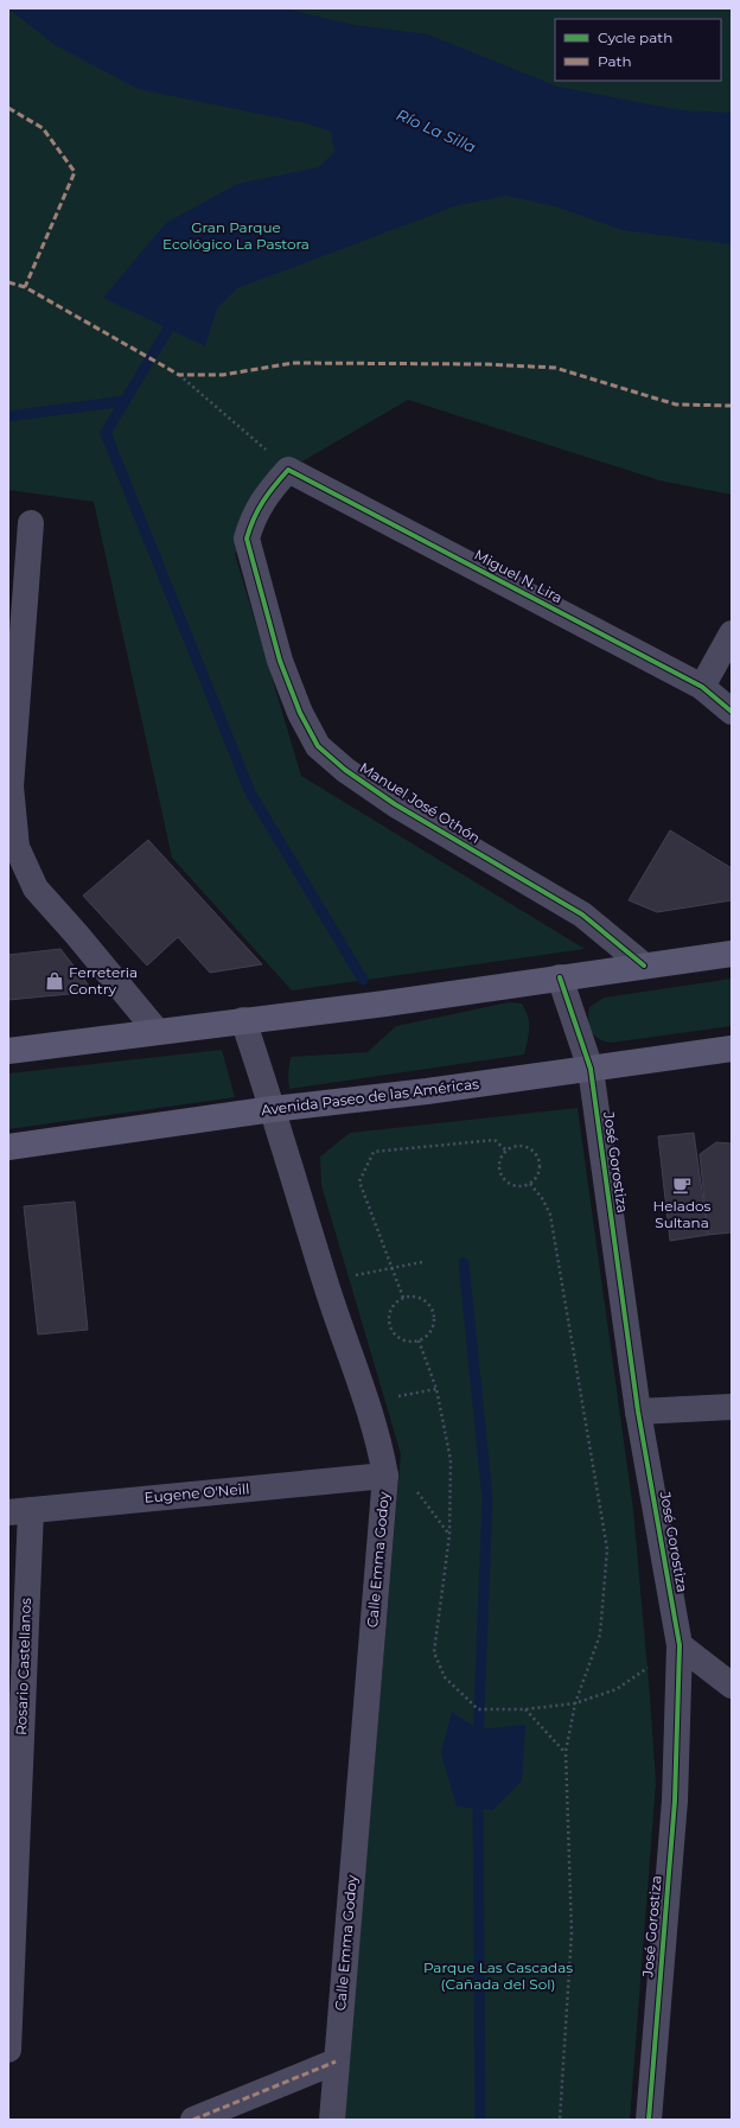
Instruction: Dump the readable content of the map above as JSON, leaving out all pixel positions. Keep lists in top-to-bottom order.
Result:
{
  "streets": {
    "main road": ["Avenida Paseo de las Américas"],
    "street": [
      "Miguel N. Lira",
      "Manuel José Othón",
      "José Gorostiza",
      "Eugene O'Neill",
      "Calle Emma Godoy",
      "Rosario Castellanos"
    ]
  },
  "crossings": [
    ["Miguel N. Lira", "Manuel José Othón"],
    ["Avenida Paseo de las Américas", "José Gorostiza"],
    ["Avenida Paseo de las Américas", "Calle Emma Godoy"],
    ["Eugene O'Neill", "Calle Emma Godoy"],
    ["Eugene O'Neill", "Rosario Castellanos"]
  ],
  "water": ["Río La Silla"],
  "parks": ["Gran Parque Ecológico La Pastora", "Parque Las Cascadas (Cañada del Sol)"],
  "places": {
    "shop": ["Ferreteria Contry"],
    "cafe": ["Helados Sultana"]
  },
  "legend": ["Cycle path", "Path"]
}
